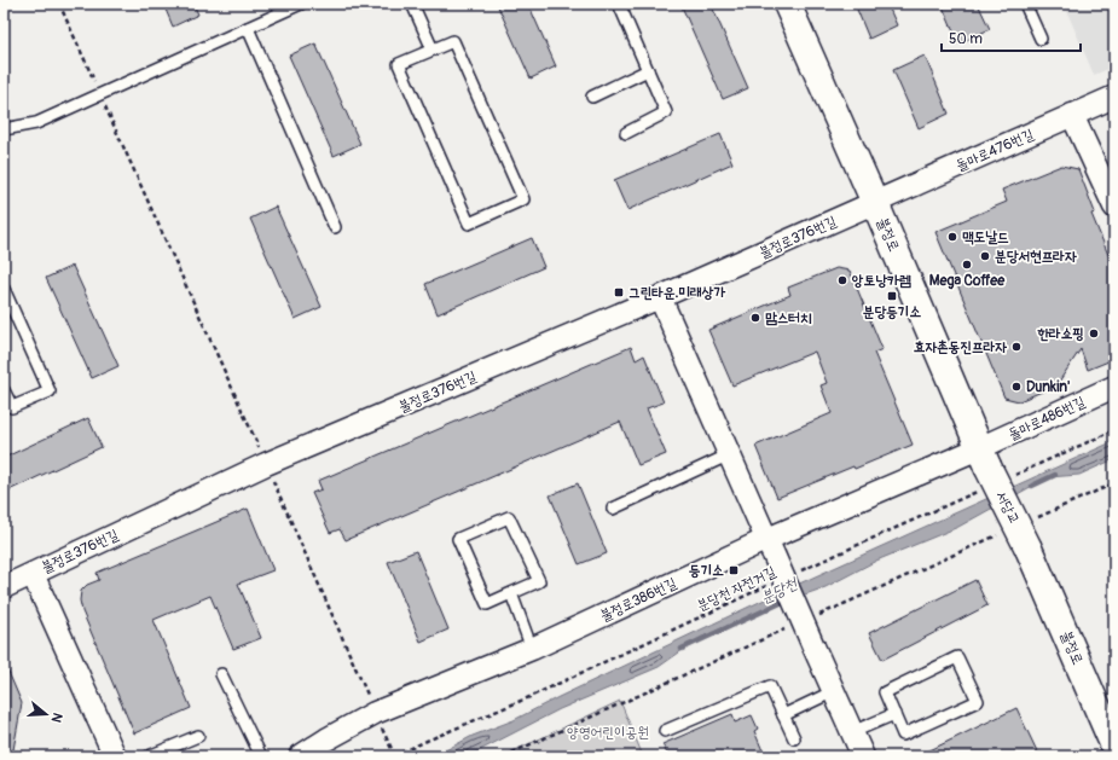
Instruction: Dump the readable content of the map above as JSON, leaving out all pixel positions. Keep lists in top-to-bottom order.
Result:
{
  "streets": {
    "main road": ["불정로", "서당교"],
    "street": [
      "돌마로476번길",
      "불정로376번길",
      "돌마로486번길",
      "불정로386번길"
    ],
    "path": ["분당천 자전거길"]
  },
  "crossings": [
    ["돌마로476번길", "불정로"],
    ["돌마로476번길", "불정로376번길"],
    ["불정로", "불정로376번길"],
    ["불정로", "돌마로486번길"],
    ["불정로", "서당교"],
    ["불정로", "불정로386번길"],
    ["돌마로486번길", "서당교"],
    ["돌마로486번길", "불정로386번길"],
    ["서당교", "불정로386번길"]
  ],
  "water": ["분당천"],
  "parks": ["양영어린이공원"],
  "places": {
    "other": [
      "맥도날드",
      "분당서현프라자",
      "Mega Coffee",
      "앙토낭카렘",
      "맘스터치",
      "한라쇼핑",
      "효자촌동진프라자",
      "Dunkin'"
    ],
    "transit": ["그린타운.미래상가", "분당등기소", "등기소"]
  },
  "scale_bar": "50 m",
  "north": "right"
}
